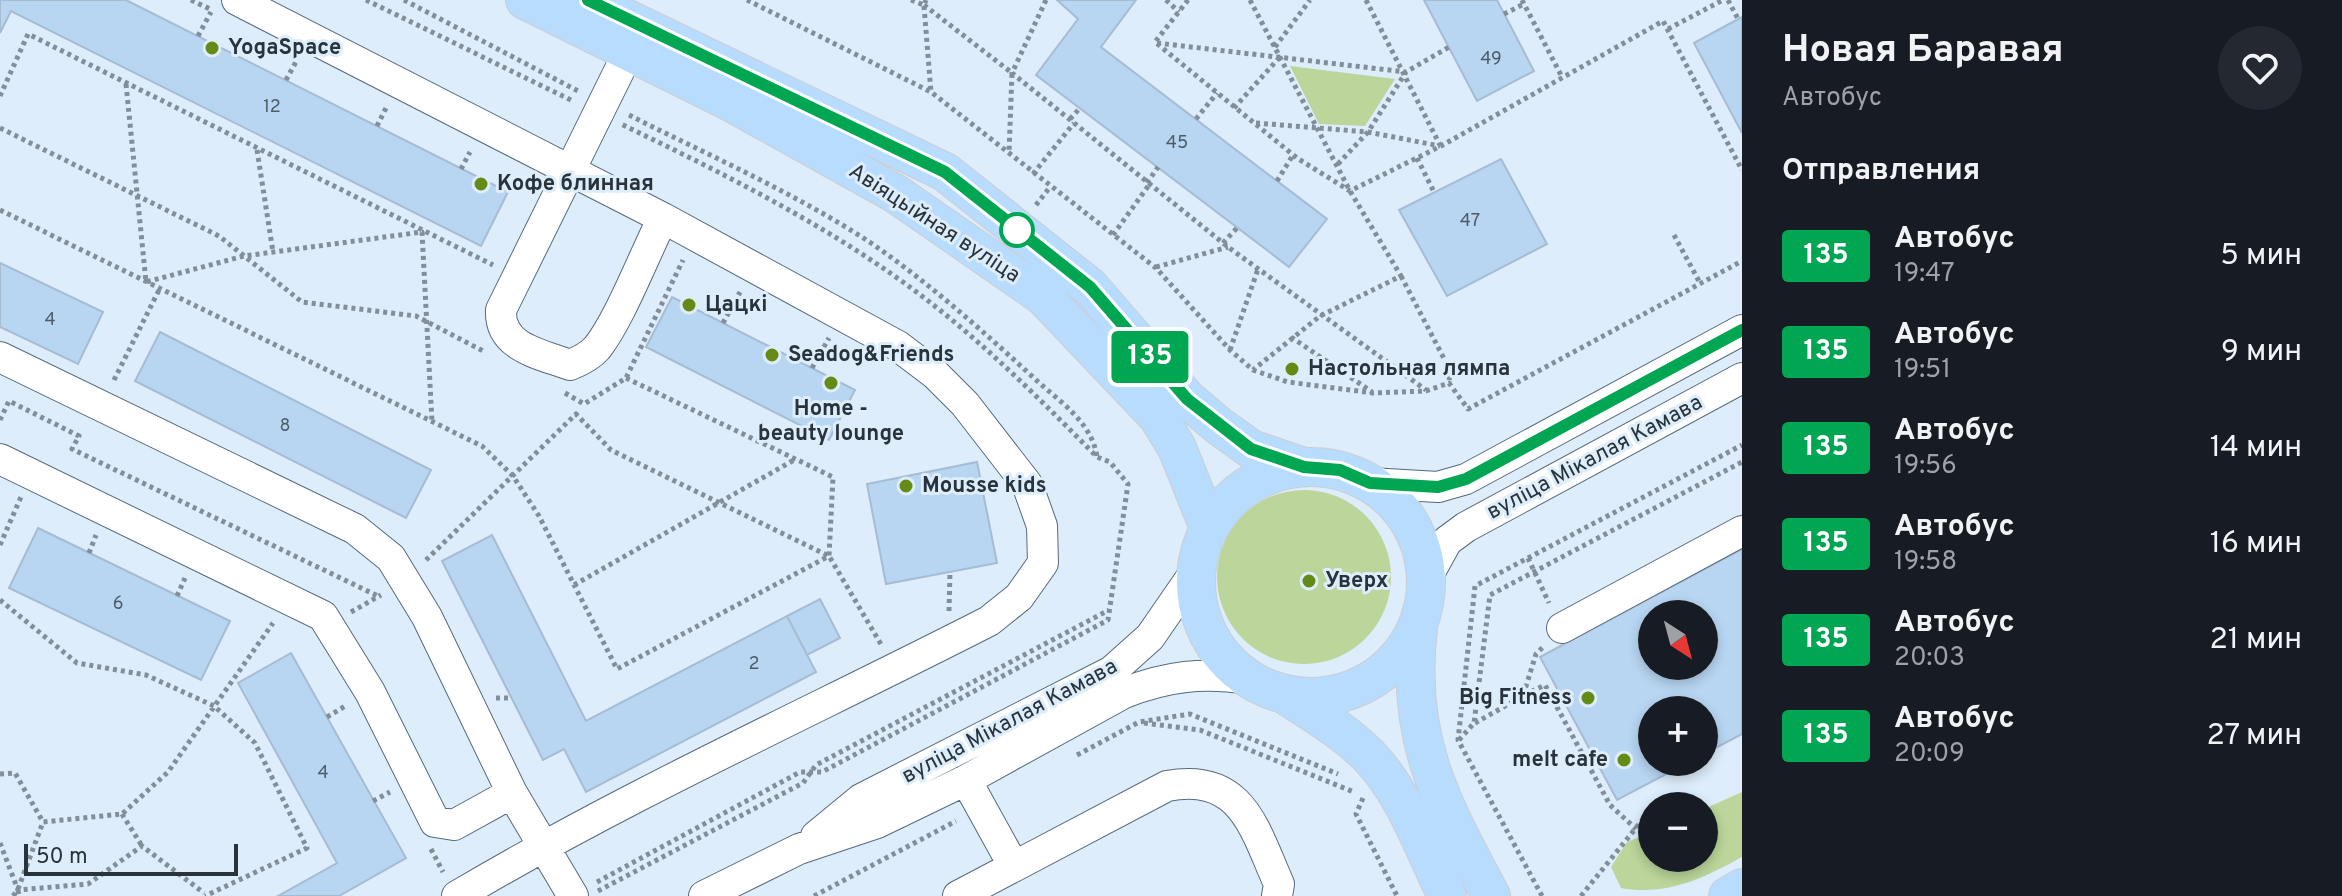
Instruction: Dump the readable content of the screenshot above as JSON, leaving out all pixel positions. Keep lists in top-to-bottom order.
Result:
{
  "streets": {
    "main road": ["Авіяцыйная вуліца"],
    "street": ["вуліца Мікалая Камава"]
  },
  "crossings": [
    ["Авіяцыйная вуліца", "вуліца Мікалая Камава"]
  ],
  "places": [
    "YogaSpace",
    "Кофе блинная",
    "Цацкi",
    "Seadog&Friends",
    "Настольная лямпа",
    "Home - beauty lounge",
    "Mousse kids",
    "Уверх",
    "Big Fitness",
    "melt cafe"
  ],
  "lines": ["bus line 135"],
  "house_numbers": [
    "49",
    "12",
    "45",
    "47",
    "4",
    "8",
    "6",
    "2",
    "4"
  ],
  "scale_bar": "50 m",
  "north": "bottom right",
  "page": {
    "on_map": "135",
    "heading": [
      ["Новая Баравая", "Автобус"],
      "Отправления"
    ],
    "list": [
      {
        "mark": "135",
        "name": "Автобус",
        "note": "19:47",
        "value": "5 мин"
      },
      {
        "mark": "135",
        "name": "Автобус",
        "note": "19:51",
        "value": "9 мин"
      },
      {
        "mark": "135",
        "name": "Автобус",
        "note": "19:56",
        "value": "14 мин"
      },
      {
        "mark": "135",
        "name": "Автобус",
        "note": "19:58",
        "value": "16 мин"
      },
      {
        "mark": "135",
        "name": "Автобус",
        "note": "20:03",
        "value": "21 мин"
      },
      {
        "mark": "135",
        "name": "Автобус",
        "note": "20:09",
        "value": "27 мин"
      }
    ],
    "map_buttons": ["+", "−"],
    "scale": "50 m"
  }
}
